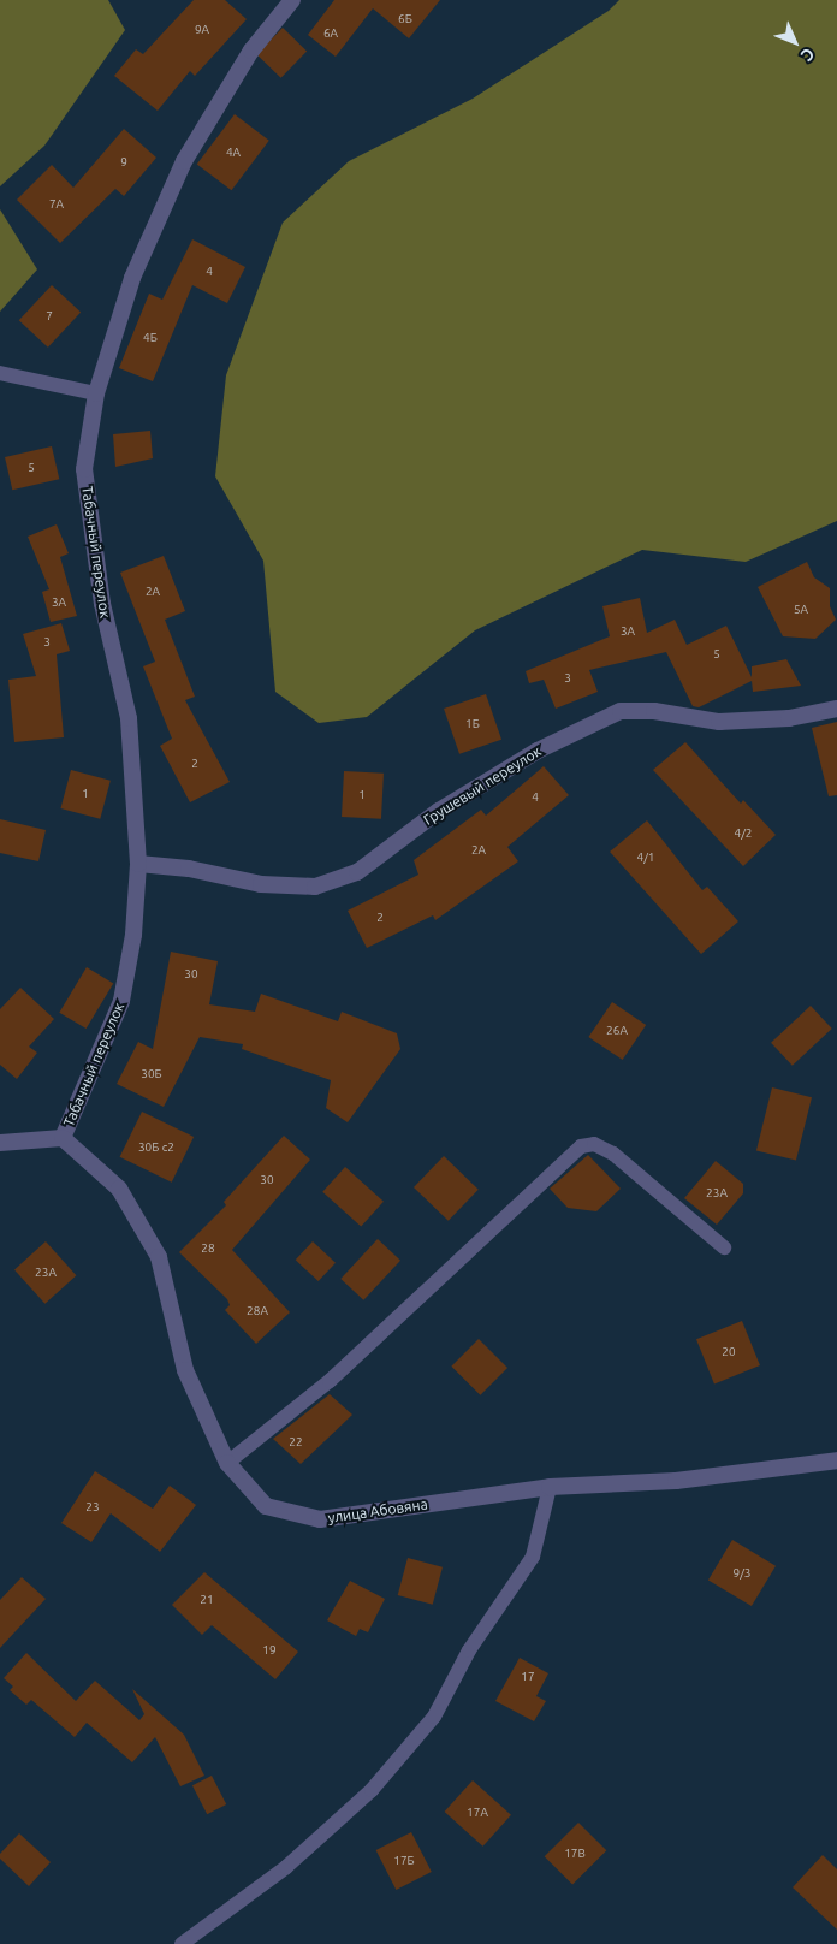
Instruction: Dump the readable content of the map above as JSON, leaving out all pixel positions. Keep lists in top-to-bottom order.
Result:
{
  "streets": {
    "street": ["Табачный переулок", "Грушевый переулок", "улица Абовяна"]
  },
  "crossings": [
    ["Табачный переулок", "Грушевый переулок"],
    ["Табачный переулок", "улица Абовяна"]
  ],
  "house_numbers": [
    "6Б",
    "9А",
    "6А",
    "4А",
    "9",
    "7А",
    "4",
    "7",
    "4Б",
    "5",
    "2А",
    "3А",
    "5А",
    "3А",
    "3",
    "5",
    "3",
    "1Б",
    "2",
    "1",
    "1",
    "4",
    "4/2",
    "2А",
    "4/1",
    "2",
    "30",
    "26А",
    "30Б",
    "30Б с2",
    "30",
    "23А",
    "28",
    "23А",
    "28А",
    "20",
    "22",
    "23",
    "9/3",
    "21",
    "19",
    "17",
    "17А",
    "17В",
    "17Б"
  ],
  "north": "bottom right"
}
